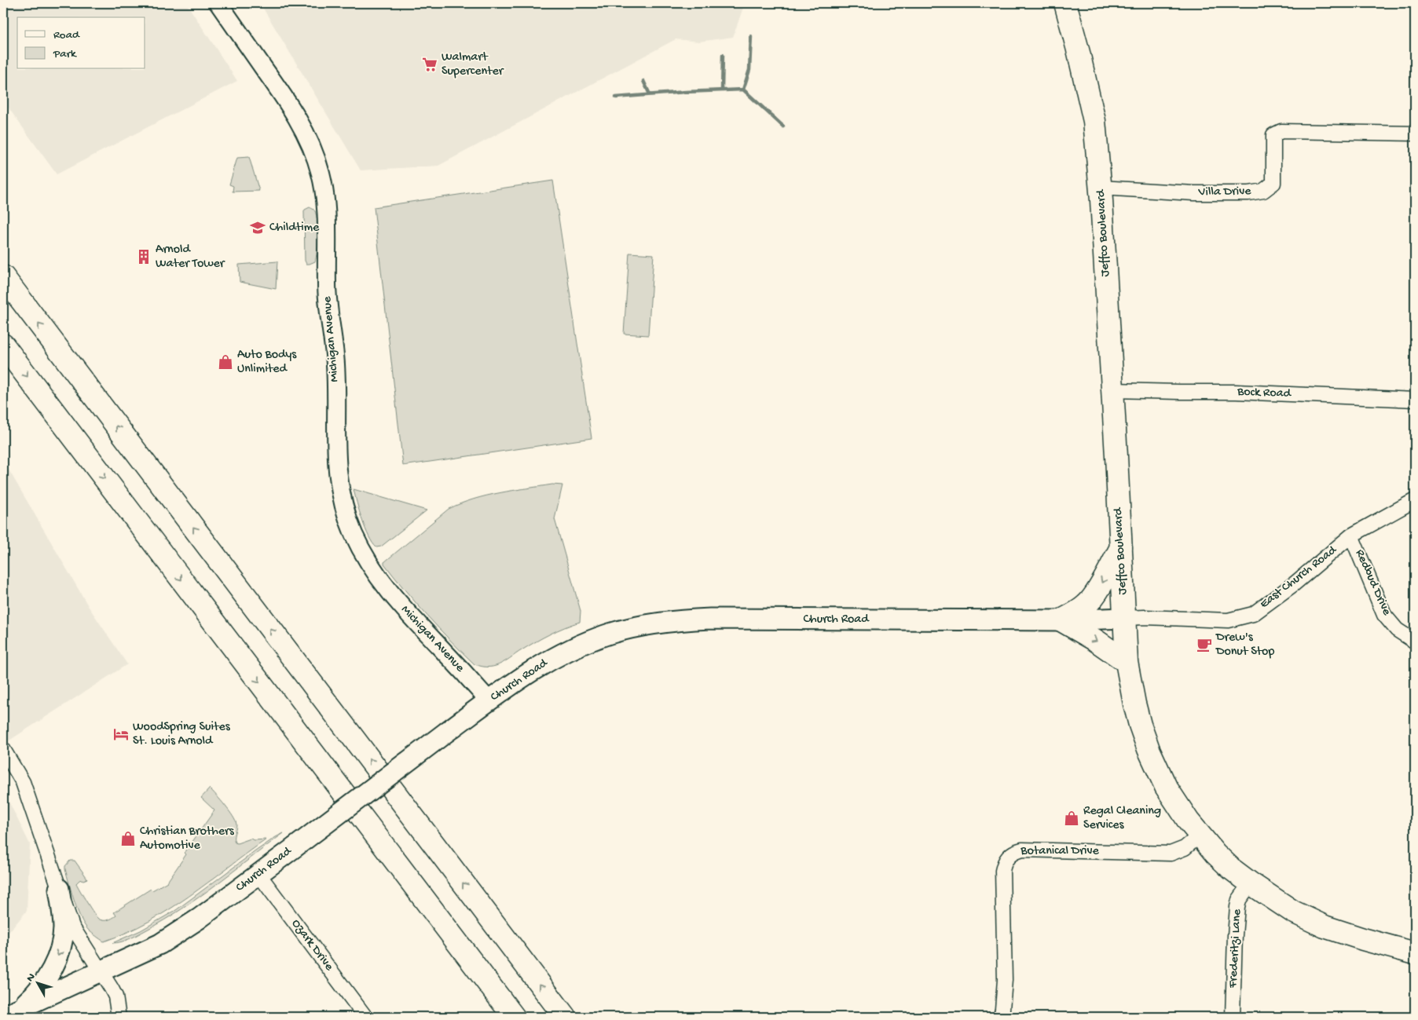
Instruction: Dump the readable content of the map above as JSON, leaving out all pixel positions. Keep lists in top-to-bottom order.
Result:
{
  "streets": {
    "main road": ["Jeffco Boulevard", "Church Road"],
    "street": [
      "Villa Drive",
      "Michigan Avenue",
      "Bock Road",
      "East Church Road",
      "Redbud Drive",
      "Botanical Drive",
      "Ozark Drive",
      "Frederitzi Lane"
    ]
  },
  "crossings": [
    ["Villa Drive", "Jeffco Boulevard"],
    ["Jeffco Boulevard", "Bock Road"],
    ["Jeffco Boulevard", "East Church Road"],
    ["Jeffco Boulevard", "Church Road"],
    ["Jeffco Boulevard", "Botanical Drive"],
    ["Jeffco Boulevard", "Frederitzi Lane"],
    ["Michigan Avenue", "Church Road"],
    ["East Church Road", "Redbud Drive"],
    ["East Church Road", "Church Road"],
    ["Church Road", "Ozark Drive"]
  ],
  "places": {
    "supermarket": ["Walmart Supercenter"],
    "school or university": ["Childtime"],
    "building": ["Arnold Water Tower"],
    "shop": ["Auto Bodys Unlimited", "Regal Cleaning Services", "Christian Brothers Automotive"],
    "cafe": ["Drew's Donut Stop"],
    "hotel": ["WoodSpring Suites St. Louis Arnold"]
  },
  "legend": ["Road", "Park"],
  "north": "top left"
}
